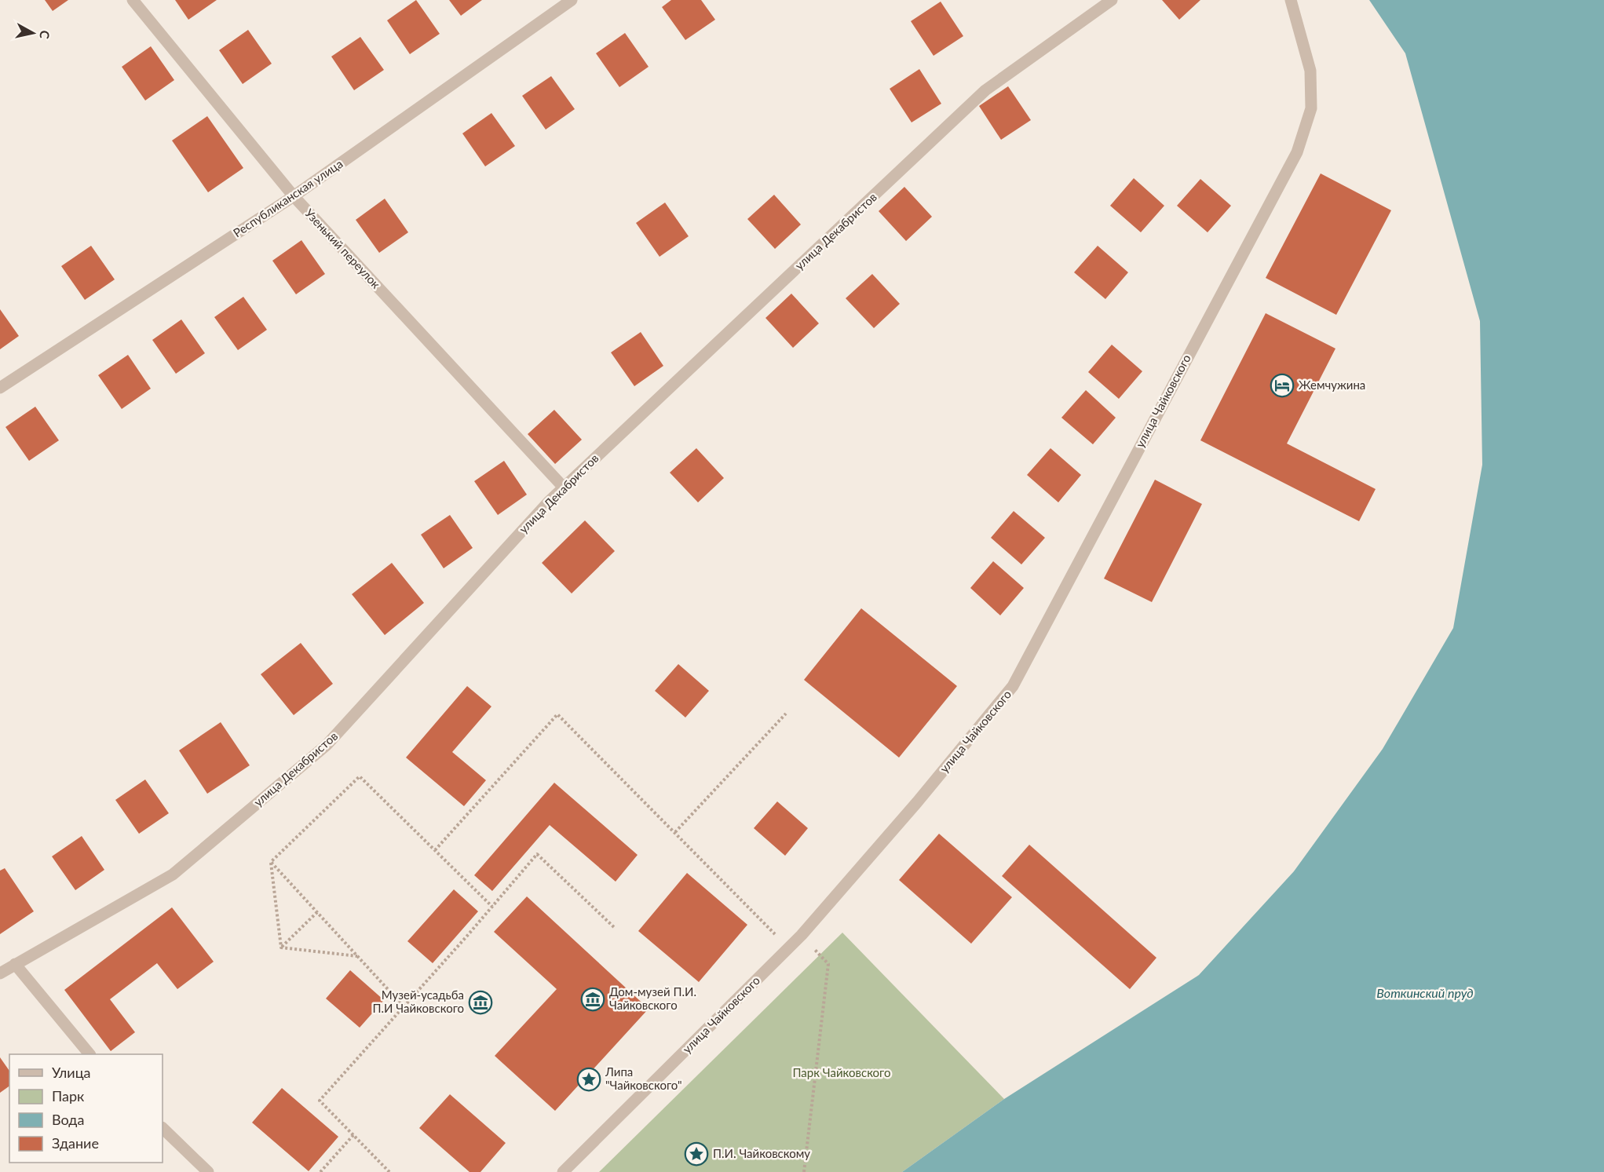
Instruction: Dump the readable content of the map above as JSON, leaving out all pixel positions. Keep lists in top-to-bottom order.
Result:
{
  "streets": {
    "street": [
      "Республиканская улица",
      "улица Декабристов",
      "Узенький переулок",
      "улица Чайковского"
    ]
  },
  "crossings": [
    ["Республиканская улица", "Узенький переулок"],
    ["улица Декабристов", "Узенький переулок"]
  ],
  "water": ["Воткинский пруд"],
  "parks": ["Парк Чайковского"],
  "places": {
    "hotel": ["Жемчужина"],
    "museum": ["Дом-музей П.И. Чайковского", "Музей-усадьба П.И Чайковского"],
    "place": ["Липа \"Чайковского\"", "П.И. Чайковскому"]
  },
  "legend": [
    "Улица",
    "Парк",
    "Вода",
    "Здание"
  ],
  "north": "right"
}
